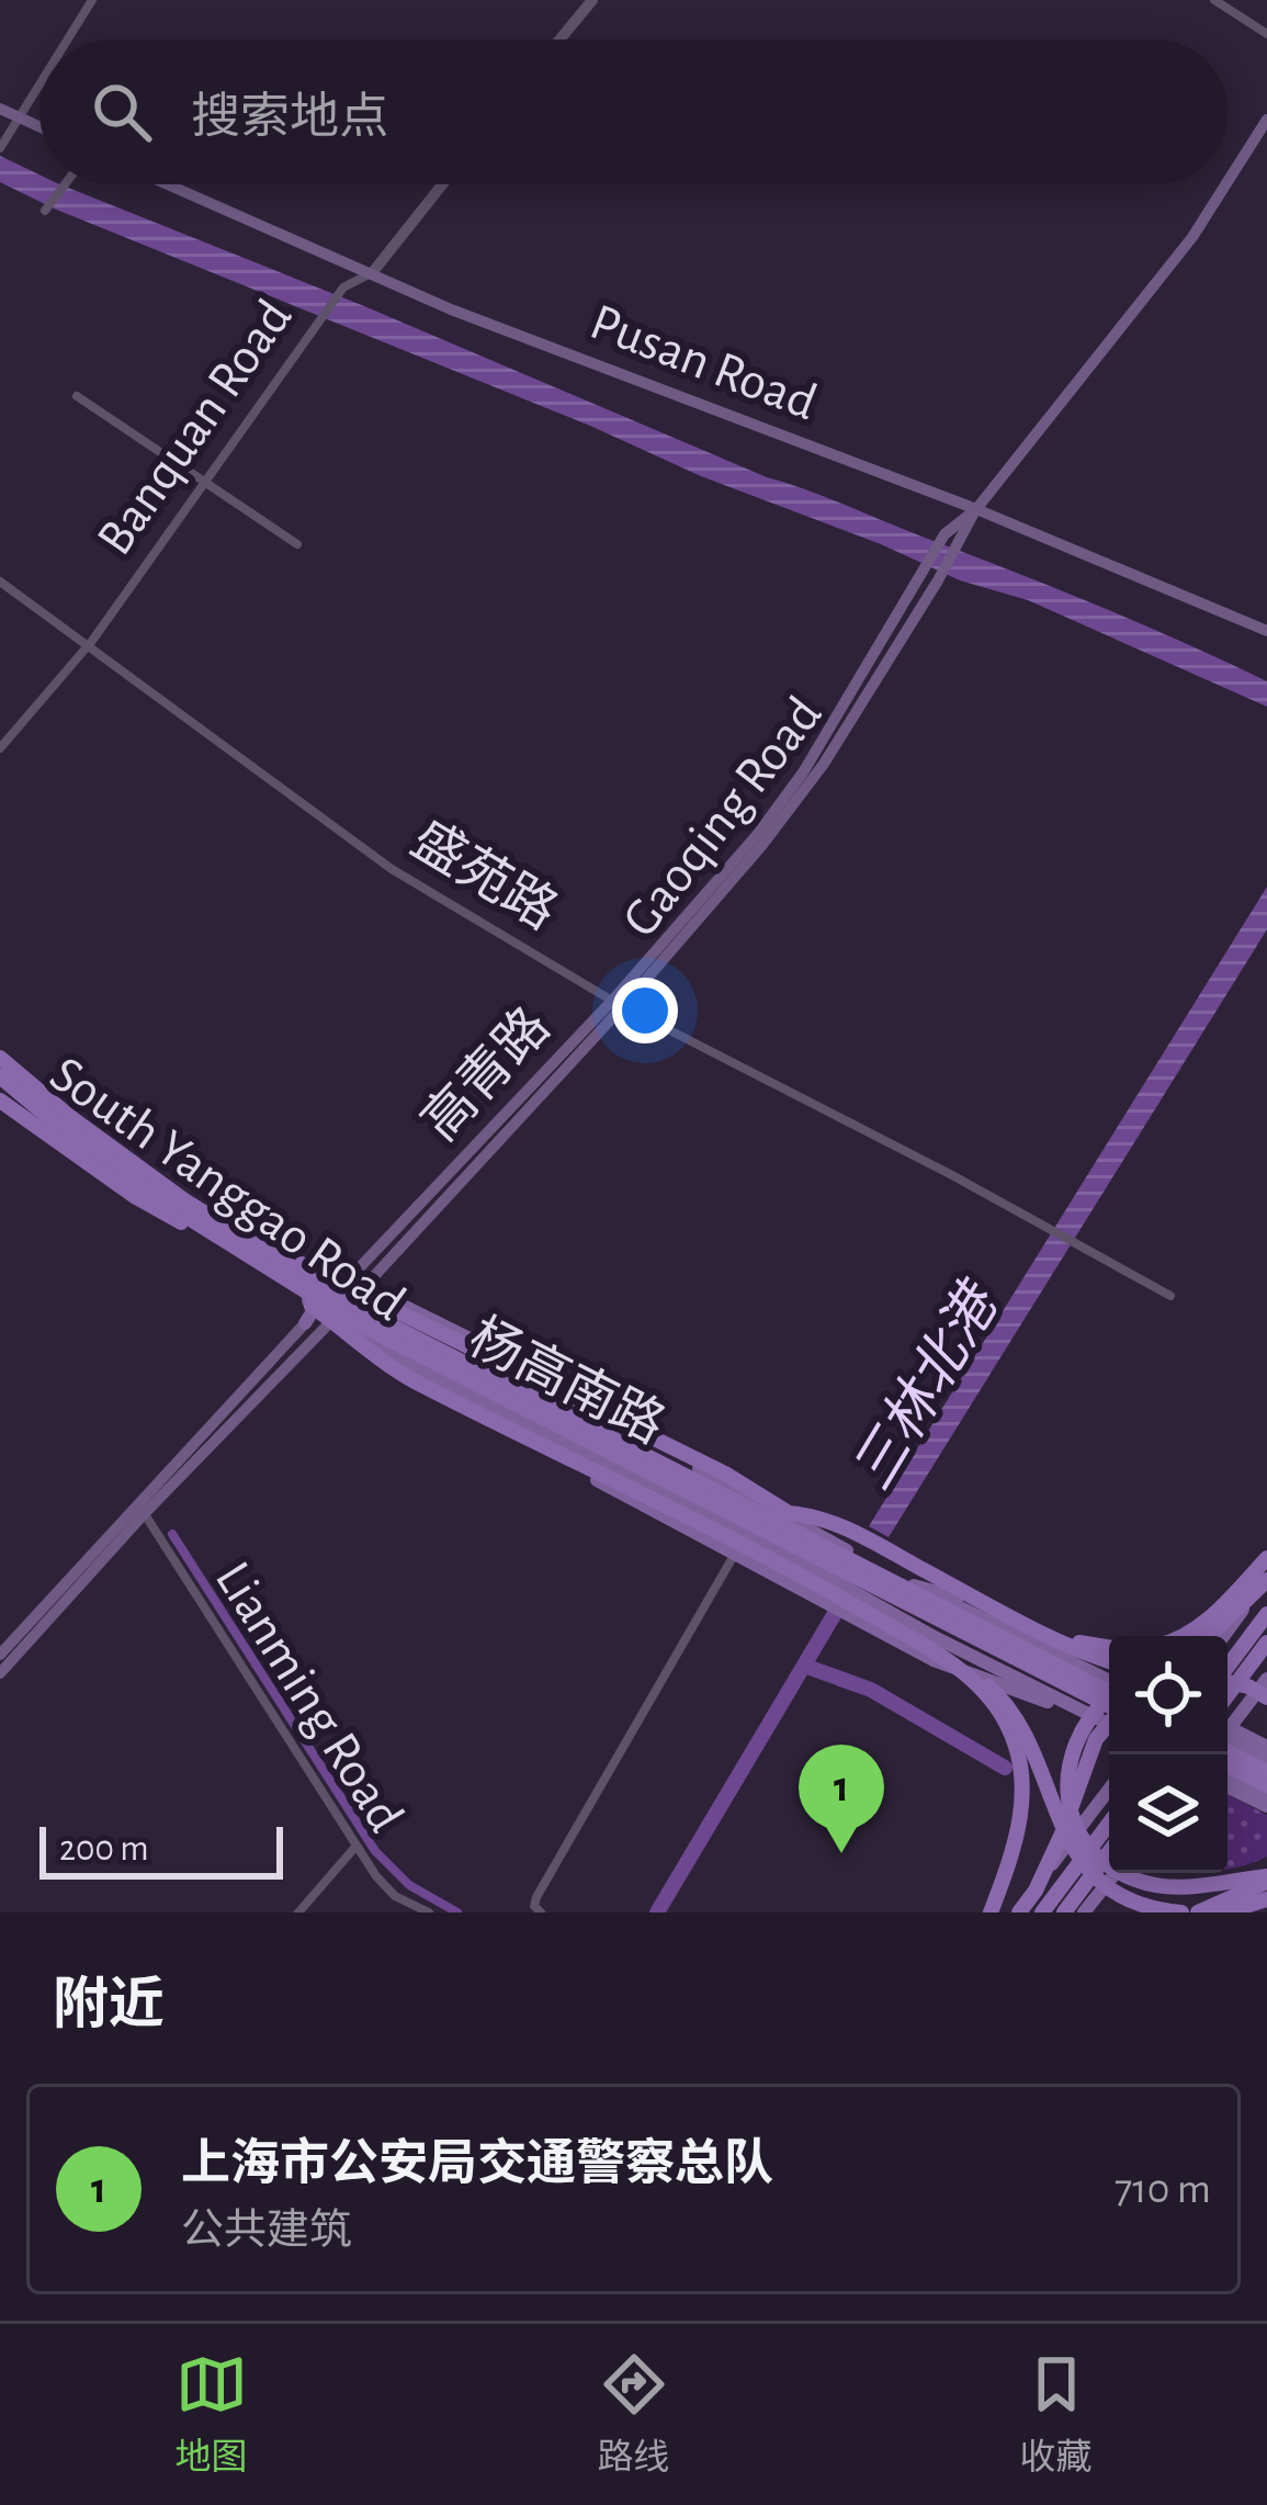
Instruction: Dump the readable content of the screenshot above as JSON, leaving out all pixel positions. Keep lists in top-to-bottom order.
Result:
{
  "streets": {
    "highway": ["杨高南路"],
    "main road": [
      "Pusan Road",
      "Gaoqing Road",
      "高青路",
      "South Yanggao Road"
    ],
    "street": ["Banquan Road", "盛苑路", "Lianming Road"]
  },
  "crossings": [
    ["Pusan Road", "Banquan Road"],
    ["Pusan Road", "Gaoqing Road"],
    ["Pusan Road", "高青路"],
    ["Banquan Road", "盛苑路"],
    ["Gaoqing Road", "盛苑路"],
    ["Gaoqing Road", "高青路"],
    ["Gaoqing Road", "South Yanggao Road"],
    ["Gaoqing Road", "杨高南路"],
    ["盛苑路", "高青路"],
    ["高青路", "South Yanggao Road"],
    ["高青路", "杨高南路"],
    ["高青路", "Lianming Road"],
    ["South Yanggao Road", "杨高南路"]
  ],
  "water": ["三林北港"],
  "scale_bar": "200 m",
  "page": {
    "search": "搜索地点",
    "pins": "1",
    "scale": "200 m",
    "heading": "附近",
    "list": [
      {
        "mark": "1",
        "name": "上海市公安局交通警察总队",
        "note": "公共建筑",
        "value": "710 m"
      }
    ],
    "nav": ["地图", "路线", "收藏"]
  }
}
